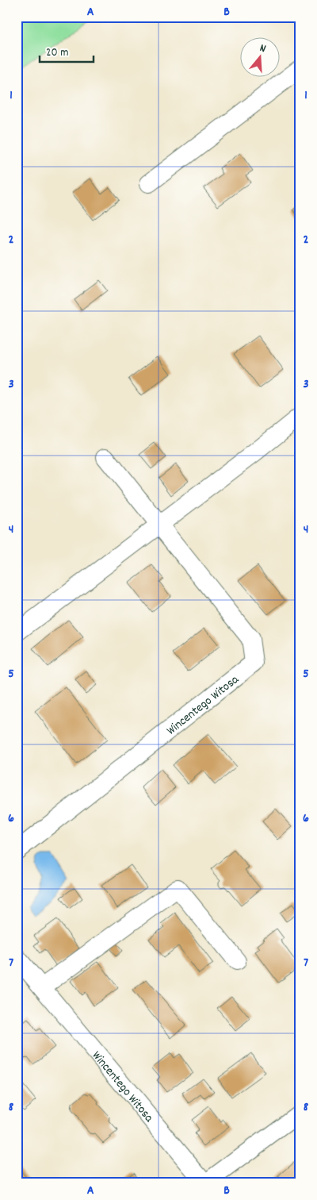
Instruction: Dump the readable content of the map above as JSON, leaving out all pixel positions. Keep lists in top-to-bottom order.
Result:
{
  "streets": {
    "street": ["Wincentego Witosa"]
  },
  "scale_bar": "20 m",
  "north": "top",
  "grid": {
    "columns": ["A", "B"],
    "rows": [
      "1",
      "2",
      "3",
      "4",
      "5",
      "6",
      "7",
      "8"
    ]
  }
}
